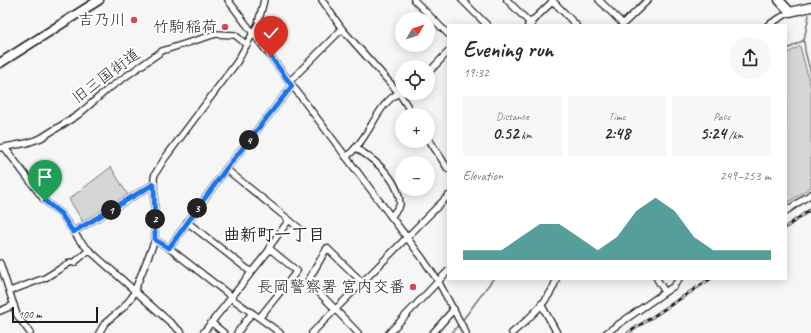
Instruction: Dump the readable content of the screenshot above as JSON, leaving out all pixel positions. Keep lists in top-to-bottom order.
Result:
{
  "streets": {
    "street": ["旧三国街道"]
  },
  "districts": ["曲新町一丁目"],
  "places": ["吉乃川", "竹駒稲荷", "長岡警察署 宮内交番"],
  "scale_bar": "100 m",
  "north": "top right",
  "page": {
    "map_buttons": ["+", "−"],
    "heading": ["Evening run", "19:32"],
    "stats": [
      ["Distance", "0.52 km"],
      ["Time", "2:48"],
      ["Pace", "5:24 /km"]
    ],
    "pins": [
      "4",
      "3",
      "1",
      "2"
    ],
    "chart": ["Elevation", "249–253 m"],
    "scale": "100 m"
  }
}
